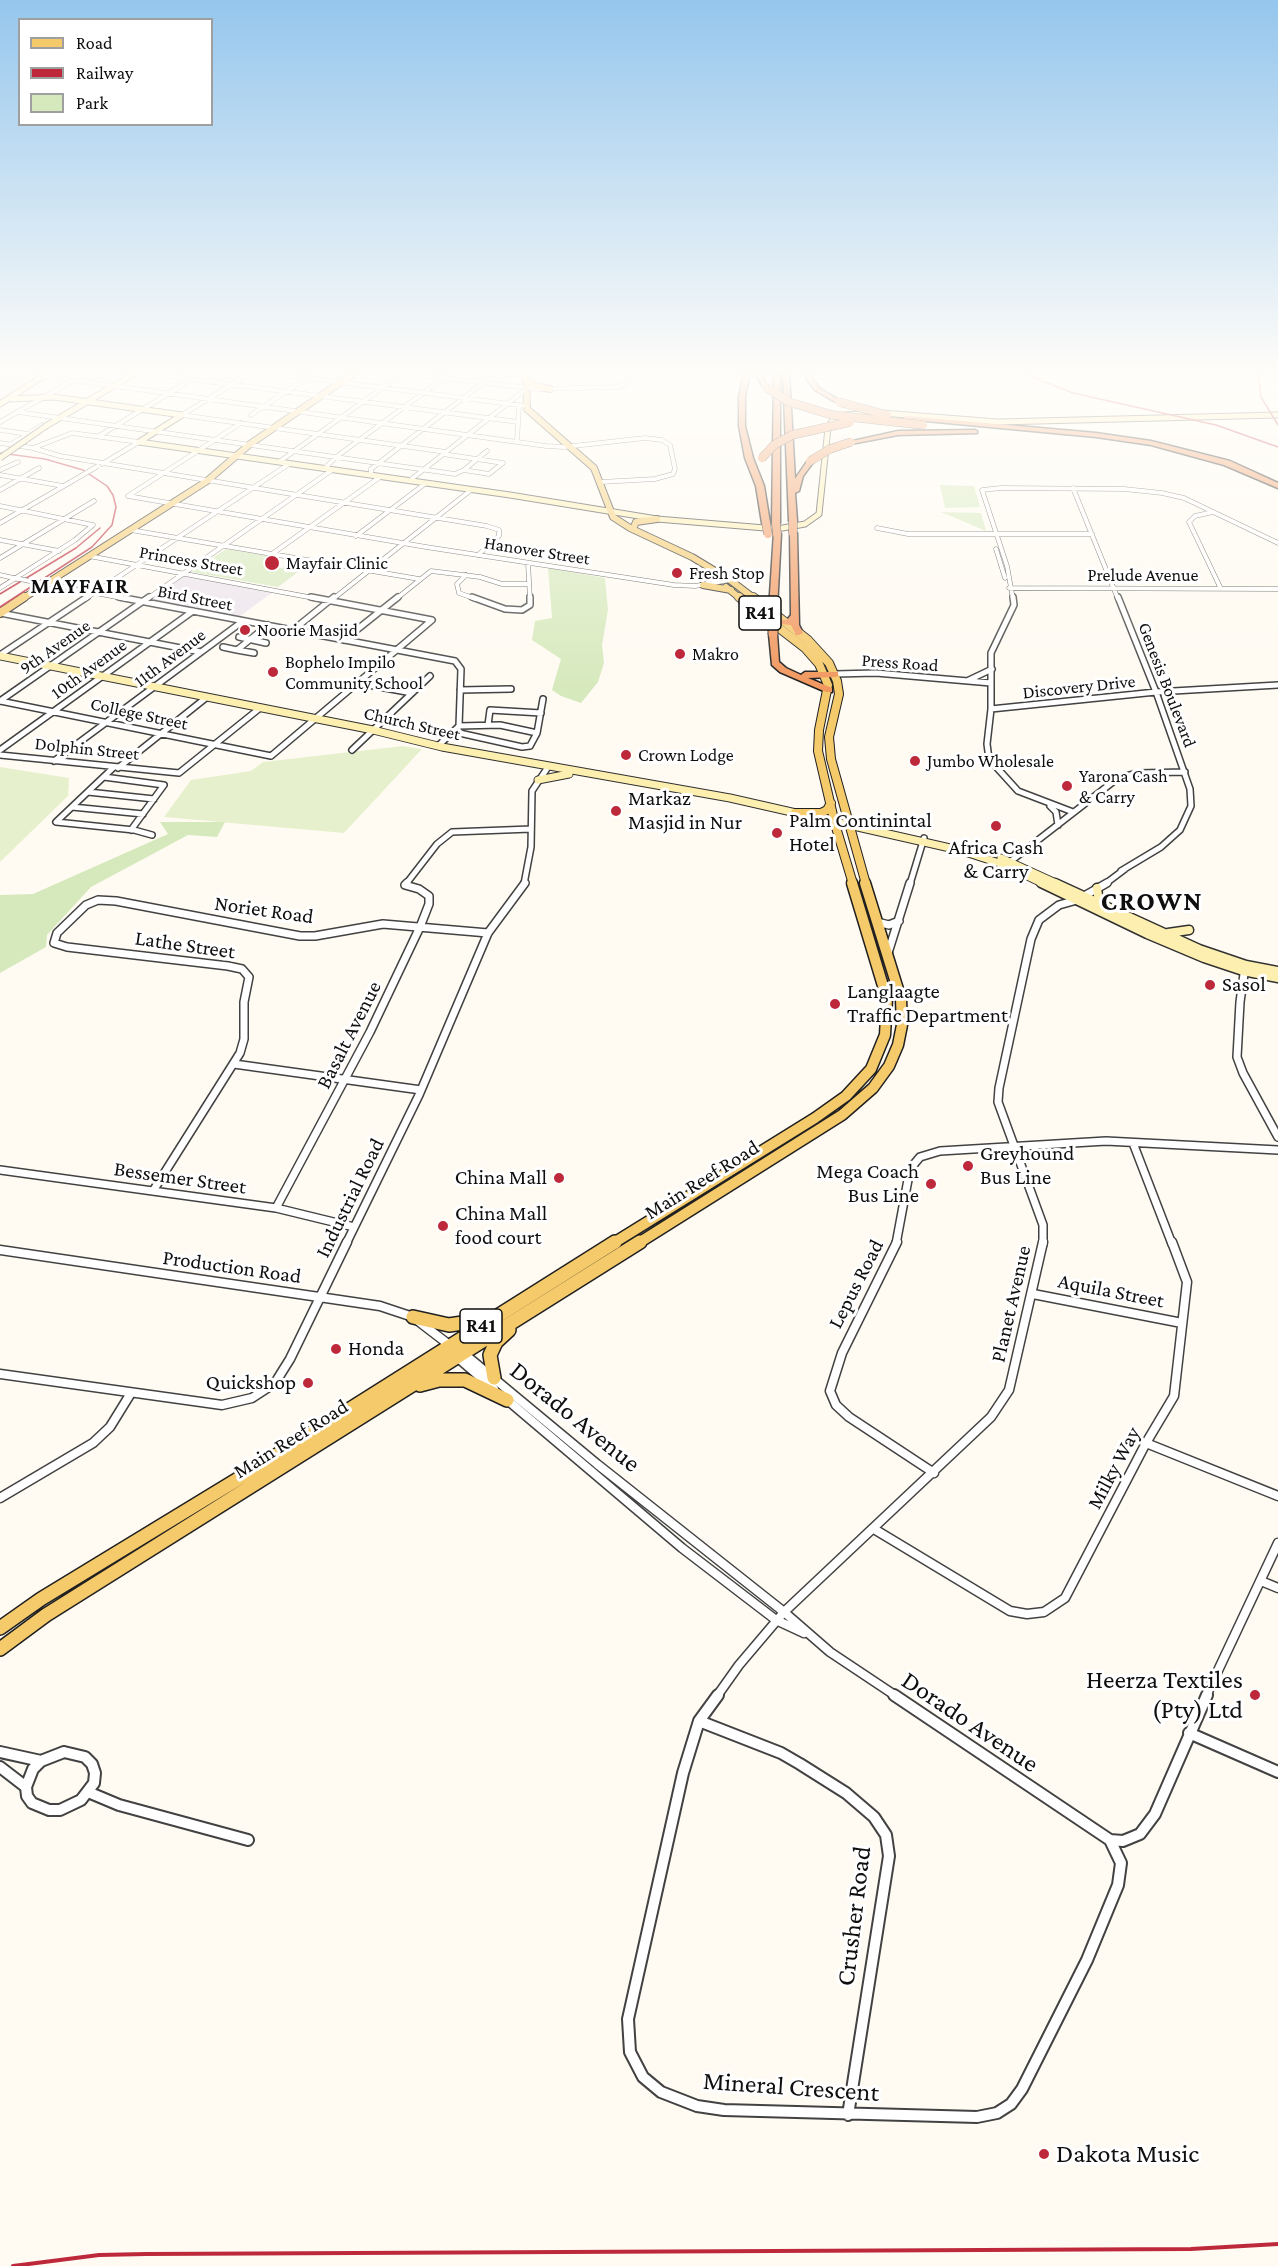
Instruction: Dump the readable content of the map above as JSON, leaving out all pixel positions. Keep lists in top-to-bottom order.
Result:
{
  "streets": {
    "main road": ["R41", "Main Reef Road"],
    "street": [
      "Hanover Street",
      "Princess Street",
      "Prelude Avenue",
      "Bird Street",
      "9th Avenue",
      "11th Avenue",
      "Press Road",
      "10th Avenue",
      "Genesis Boulevard",
      "Discovery Drive",
      "College Street",
      "Church Street",
      "Dolphin Street",
      "Noriet Road",
      "Lathe Street",
      "Basalt Avenue",
      "Bessemer Street",
      "Industrial Road",
      "Production Road",
      "Lepus Road",
      "Aquila Street",
      "Planet Avenue",
      "Dorado Avenue",
      "Milky Way",
      "Crusher Road",
      "Mineral Crescent"
    ]
  },
  "crossings": [
    ["Hanover Street", "R41"],
    ["Hanover Street", "9th Avenue"],
    ["Princess Street", "Bird Street"],
    ["Princess Street", "9th Avenue"],
    ["Prelude Avenue", "Genesis Boulevard"],
    ["Bird Street", "9th Avenue"],
    ["Bird Street", "11th Avenue"],
    ["Bird Street", "10th Avenue"],
    ["R41", "Press Road"],
    ["R41", "Main Reef Road"],
    ["9th Avenue", "College Street"],
    ["9th Avenue", "Church Street"],
    ["11th Avenue", "College Street"],
    ["11th Avenue", "Church Street"],
    ["11th Avenue", "Dolphin Street"],
    ["Press Road", "Main Reef Road"],
    ["10th Avenue", "College Street"],
    ["10th Avenue", "Church Street"],
    ["Genesis Boulevard", "Discovery Drive"],
    ["Genesis Boulevard", "Planet Avenue"],
    ["College Street", "Church Street"],
    ["College Street", "Dolphin Street"],
    ["Church Street", "Main Reef Road"],
    ["Church Street", "Industrial Road"],
    ["Noriet Road", "Lathe Street"],
    ["Noriet Road", "Basalt Avenue"],
    ["Noriet Road", "Industrial Road"],
    ["Lathe Street", "Bessemer Street"],
    ["Basalt Avenue", "Bessemer Street"],
    ["Basalt Avenue", "Industrial Road"],
    ["Bessemer Street", "Industrial Road"],
    ["Main Reef Road", "Production Road"],
    ["Main Reef Road", "Dorado Avenue"],
    ["Industrial Road", "Production Road"],
    ["Production Road", "Dorado Avenue"],
    ["Lepus Road", "Planet Avenue"],
    ["Aquila Street", "Planet Avenue"],
    ["Aquila Street", "Milky Way"],
    ["Planet Avenue", "Dorado Avenue"],
    ["Planet Avenue", "Milky Way"],
    ["Planet Avenue", "Mineral Crescent"],
    ["Dorado Avenue", "Mineral Crescent"],
    ["Crusher Road", "Mineral Crescent"]
  ],
  "districts": ["MAYFAIR", "CROWN"],
  "places": [
    "Mayfair Clinic",
    "Fresh Stop",
    "Noorie Masjid",
    "Makro",
    "Bophelo Impilo Community School",
    "Crown Lodge",
    "Jumbo Wholesale",
    "Yarona Cash & Carry",
    "Markaz Masjid in Nur",
    "Africa Cash & Carry",
    "Palm Continintal Hotel",
    "Sasol",
    "Langlaagte Traffic Department",
    "Greyhound Bus Line",
    "China Mall",
    "Mega Coach Bus Line",
    "China Mall food court",
    "Honda",
    "Quickshop",
    "Heerza Textiles (Pty) Ltd",
    "Dakota Music"
  ],
  "legend": ["Road", "Railway", "Park"]
}
